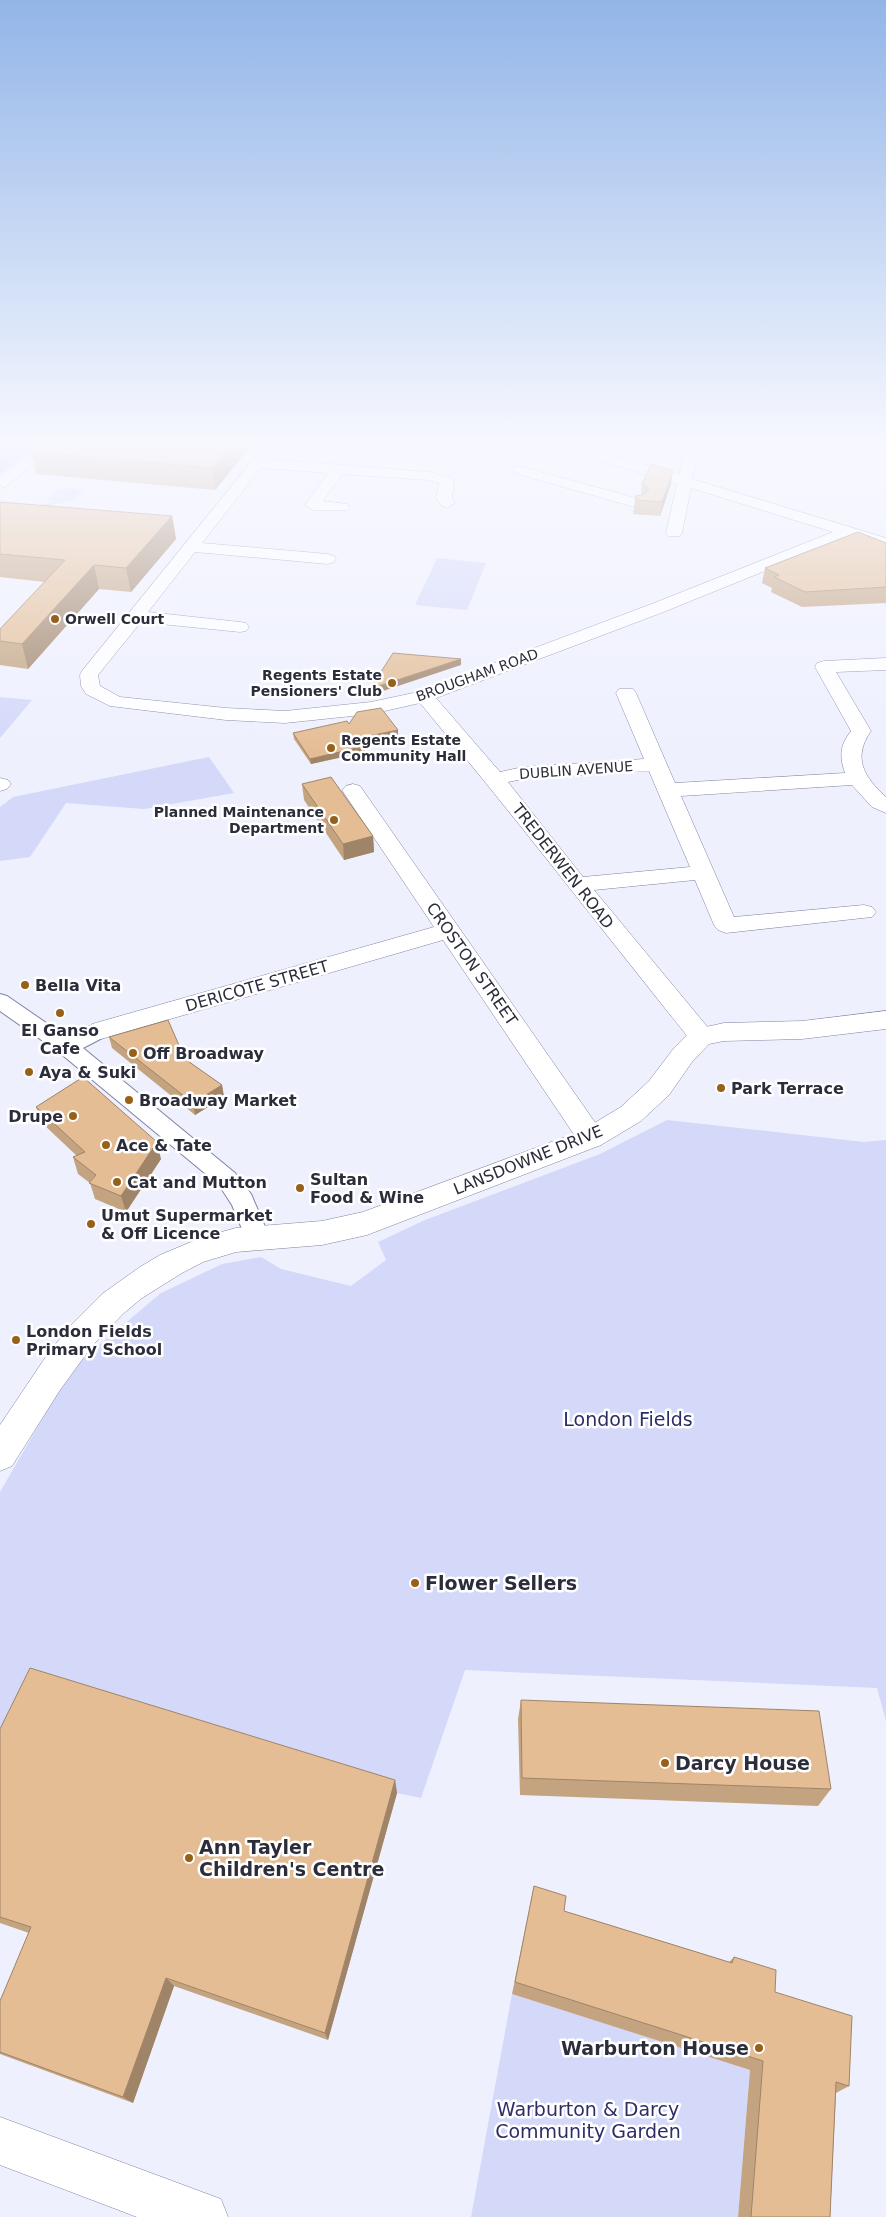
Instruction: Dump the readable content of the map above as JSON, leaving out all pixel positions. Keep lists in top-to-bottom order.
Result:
{
  "streets": {
    "street": [
      "BROUGHAM ROAD",
      "DUBLIN AVENUE",
      "TREDERWEN ROAD",
      "CROSTON STREET",
      "DERICOTE STREET",
      "LANSDOWNE DRIVE"
    ]
  },
  "crossings": [
    ["BROUGHAM ROAD", "TREDERWEN ROAD"],
    ["DUBLIN AVENUE", "TREDERWEN ROAD"],
    ["TREDERWEN ROAD", "LANSDOWNE DRIVE"],
    ["CROSTON STREET", "DERICOTE STREET"],
    ["CROSTON STREET", "LANSDOWNE DRIVE"]
  ],
  "parks": ["London Fields", "Warburton & Darcy Community Garden"],
  "places": [
    "Orwell Court",
    "Regents Estate Pensioners' Club",
    "Regents Estate Community Hall",
    "Planned Maintenance Department",
    "Bella Vita",
    "El Ganso Cafe",
    "Off Broadway",
    "Aya & Suki",
    "Park Terrace",
    "Broadway Market",
    "Drupe",
    "Ace & Tate",
    "Cat and Mutton",
    "Sultan Food & Wine",
    "Umut Supermarket & Off Licence",
    "London Fields Primary School",
    "Flower Sellers",
    "Darcy House",
    "Ann Tayler Children's Centre",
    "Warburton House"
  ]
}
